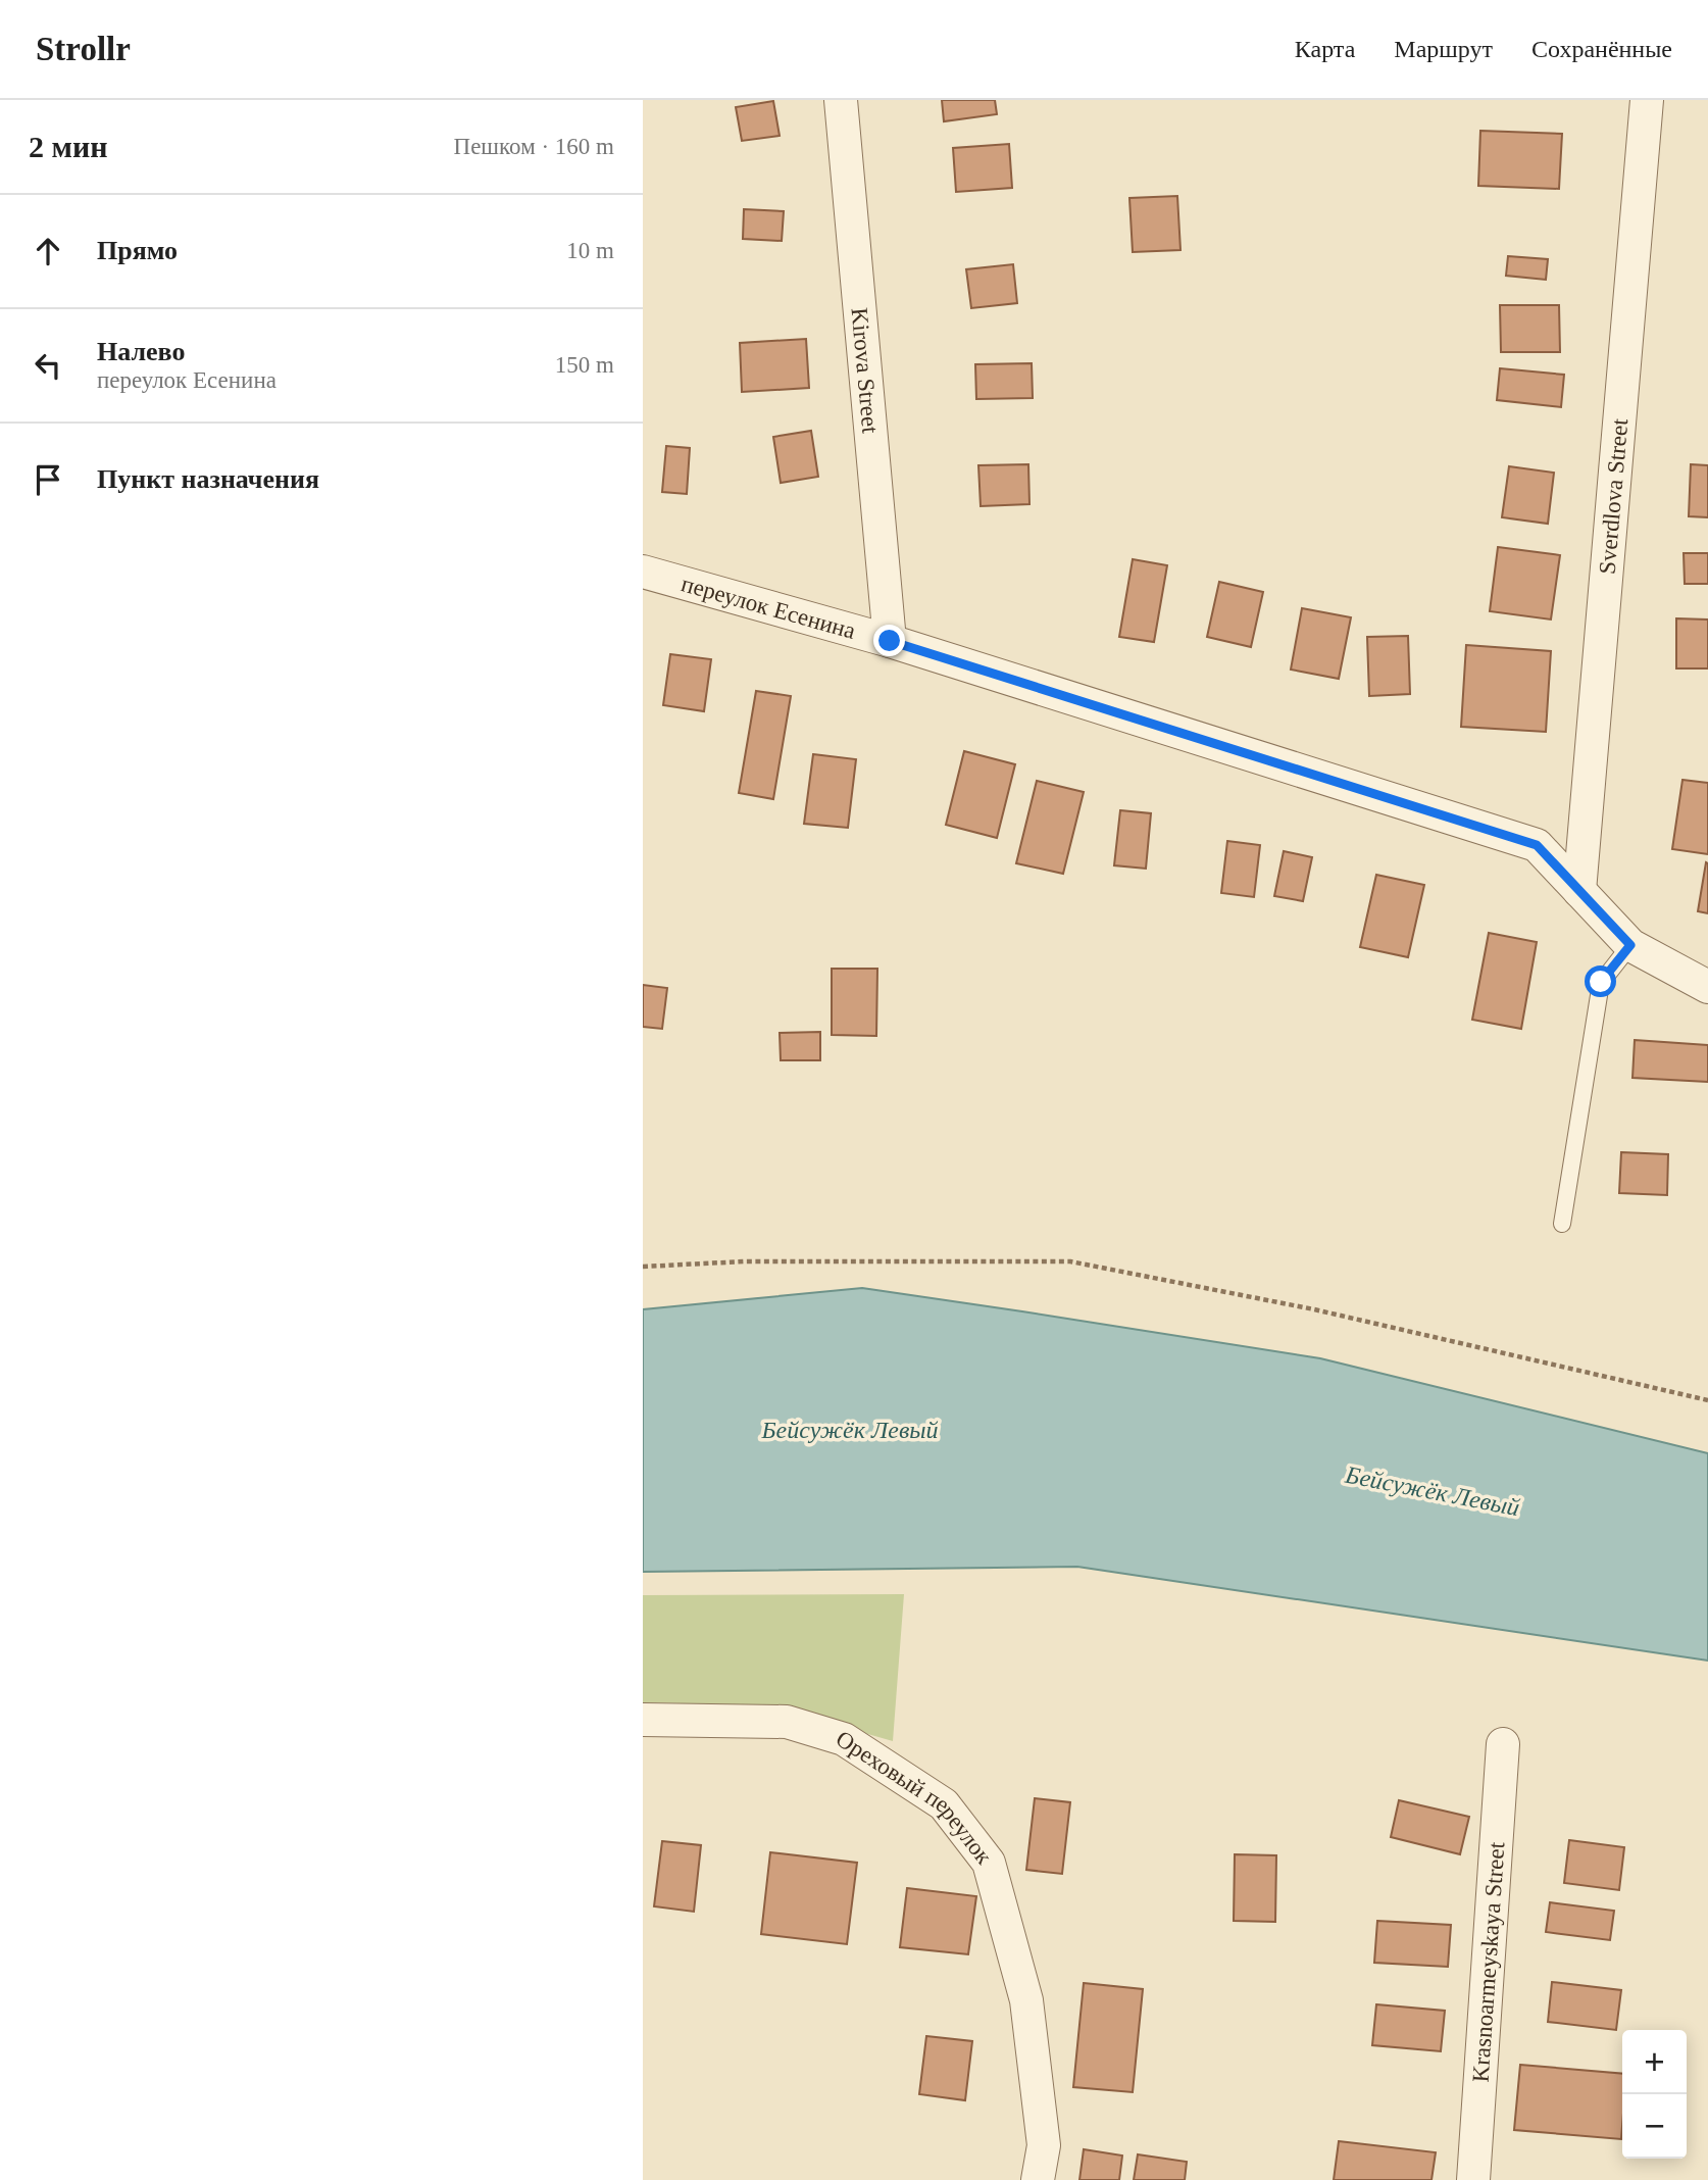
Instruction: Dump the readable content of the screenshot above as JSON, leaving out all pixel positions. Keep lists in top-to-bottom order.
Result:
{
  "streets": {
    "street": [
      "Kirova Street",
      "Sverdlova Street",
      "переулок Есенина",
      "Ореховый переулок",
      "Krasnoarmeyskaya Street"
    ]
  },
  "crossings": [
    ["Kirova Street", "переулок Есенина"],
    ["Sverdlova Street", "переулок Есенина"]
  ],
  "water": ["Бейсужёк Левый"],
  "page": {
    "header": "Strollr",
    "nav": ["Карта", "Маршрут", "Сохранённые"],
    "heading": ["2 мин", "Пешком · 160 m"],
    "list": [
      ["Прямо", "10 m"],
      ["Налево", "переулок Есенина", "150 m"],
      "Пункт назначения"
    ],
    "map_buttons": ["+", "−"]
  }
}
